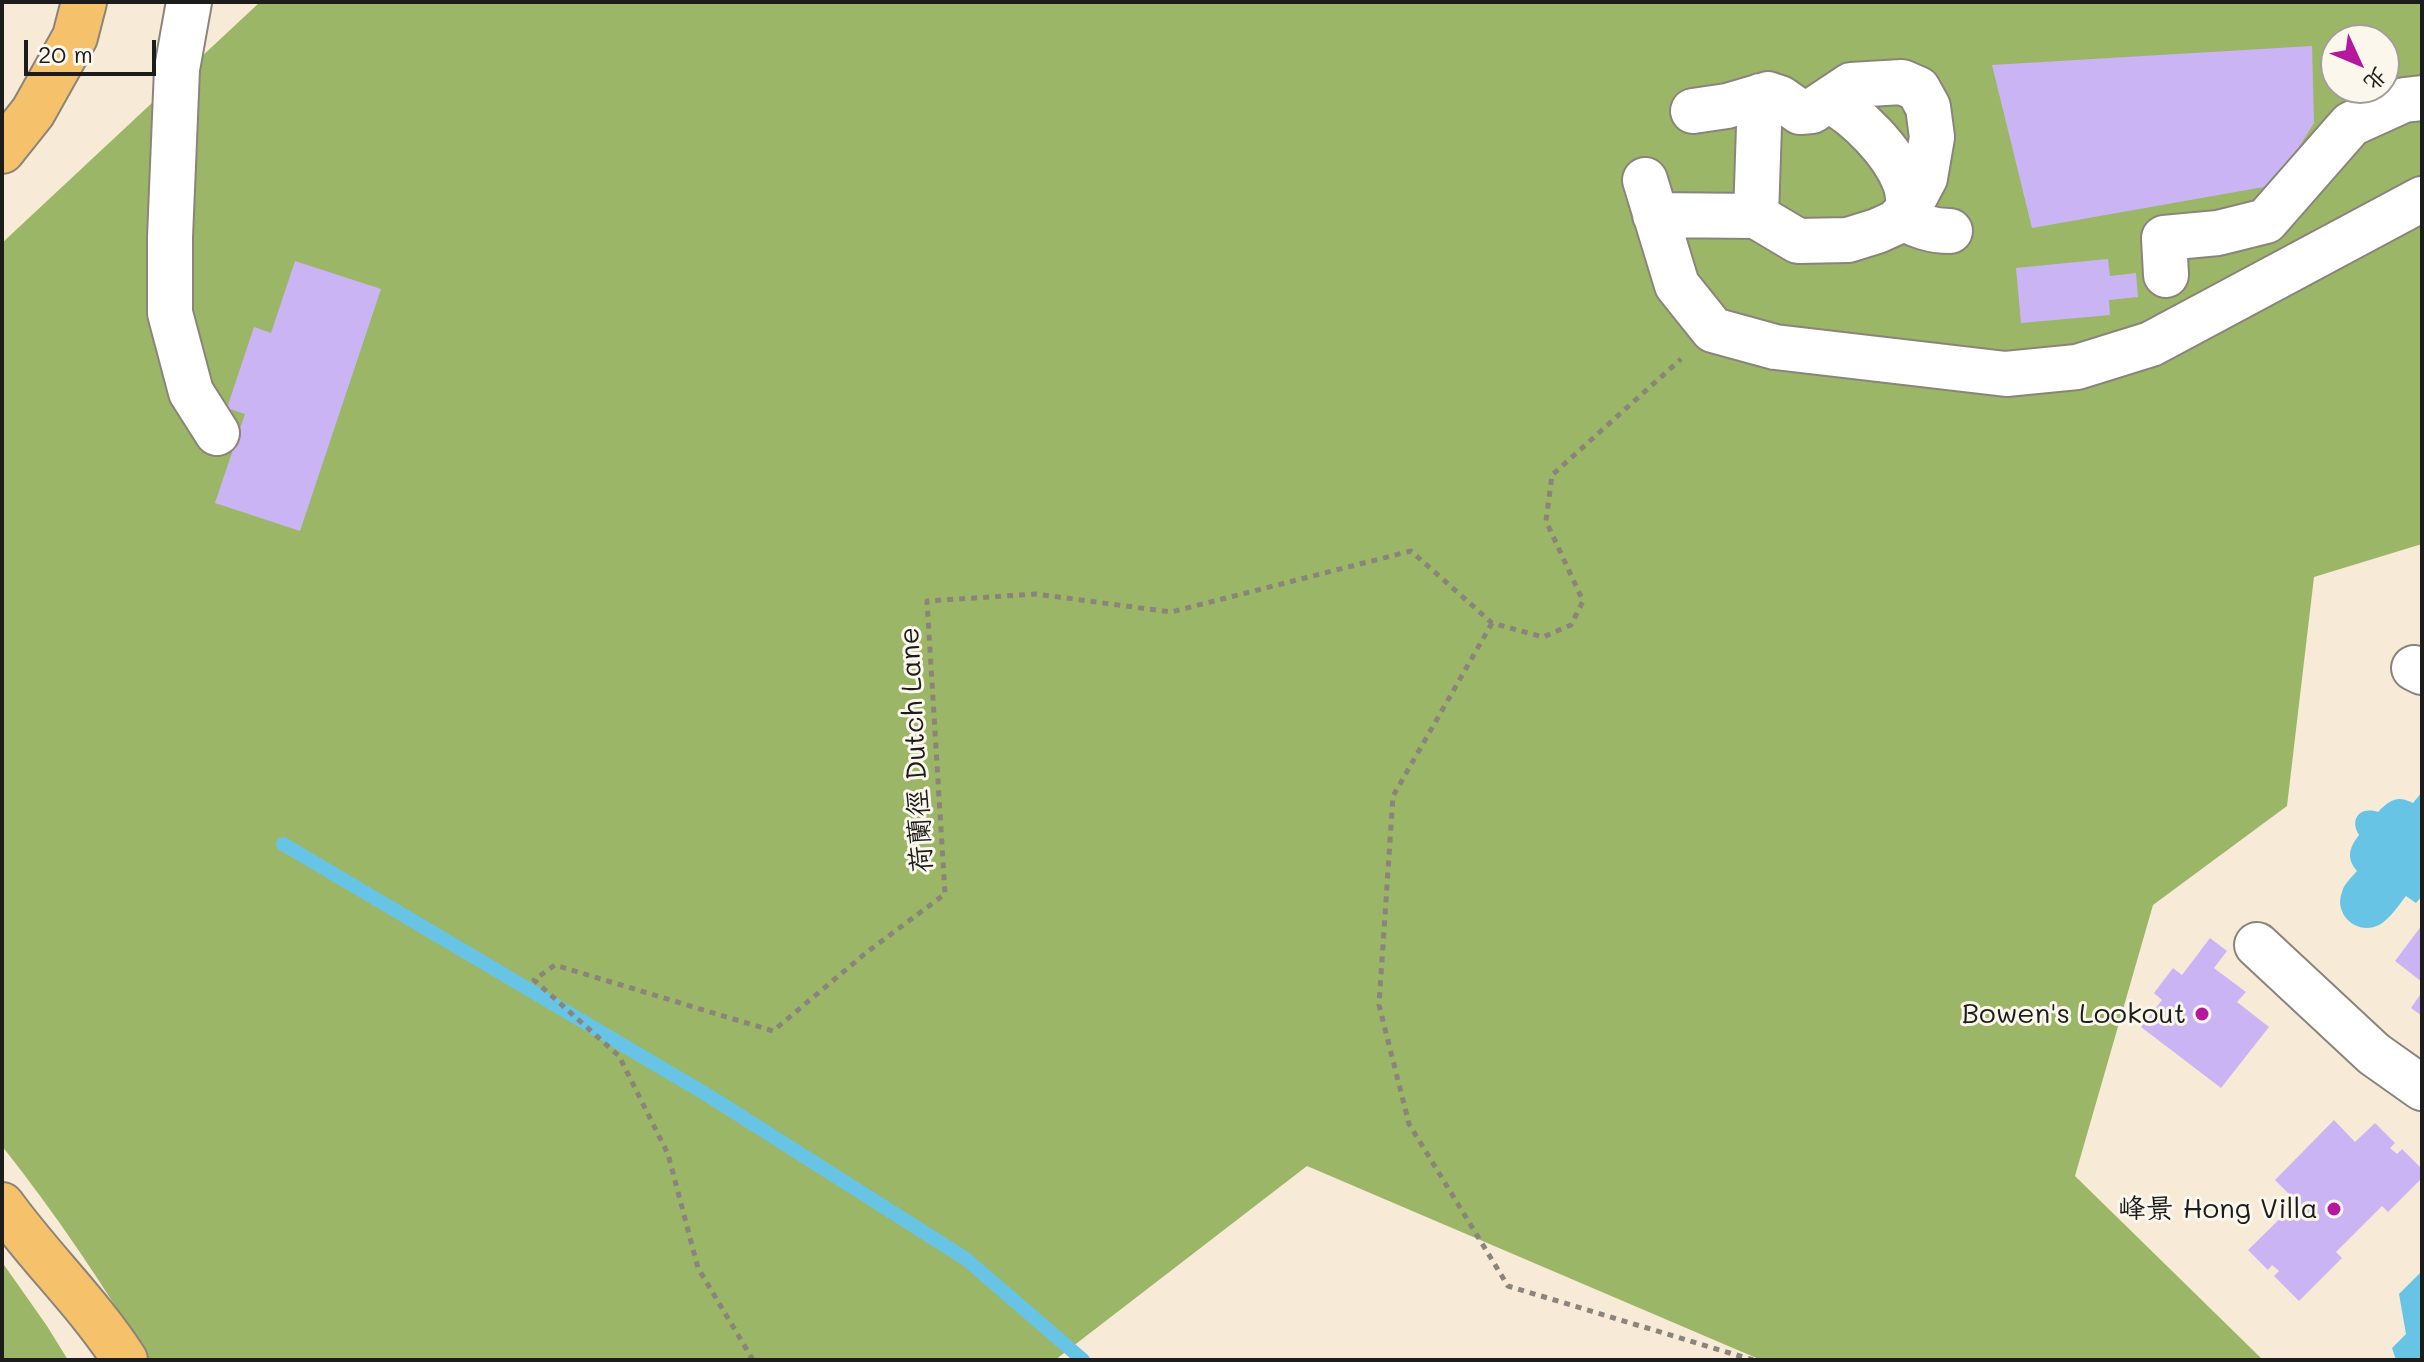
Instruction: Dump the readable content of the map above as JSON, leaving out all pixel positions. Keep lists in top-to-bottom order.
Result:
{
  "streets": {
    "path": ["荷蘭徑 Dutch Lane"]
  },
  "places": ["Bowen's Lookout", "峰景 Hong Villa"],
  "scale_bar": "20 m",
  "north": "bottom right"
}
